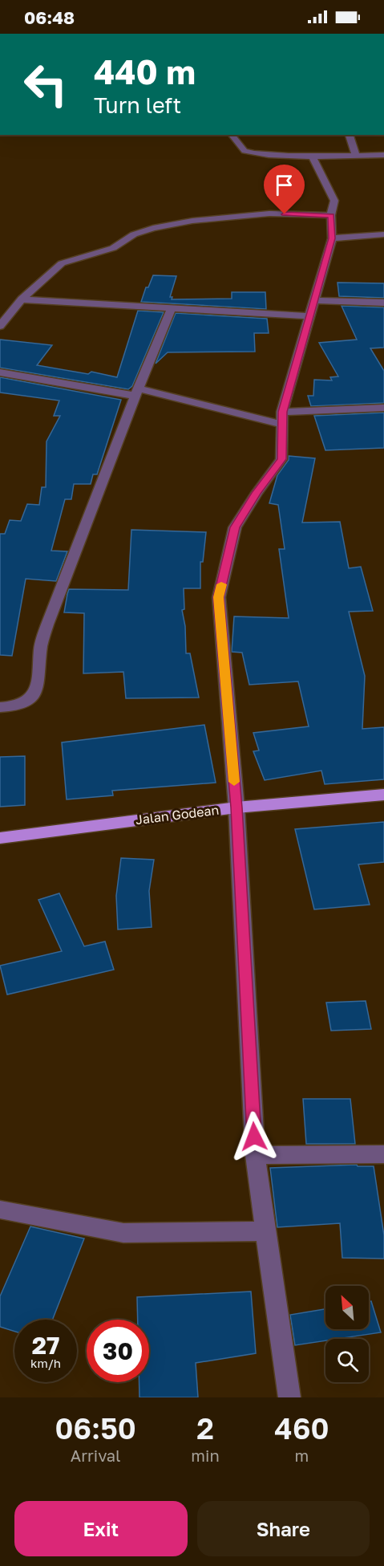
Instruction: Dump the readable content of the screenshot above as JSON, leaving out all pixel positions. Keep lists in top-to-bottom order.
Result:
{
  "streets": {
    "main road": ["Jalan Godean"]
  },
  "north": "top left",
  "page": {
    "status": "06:48",
    "turn": ["440 m", "Turn left"],
    "speed": "27 km/h",
    "limit": "30",
    "eta": [
      "06:50",
      "Arrival",
      "2",
      "min",
      "460",
      "m"
    ],
    "buttons": ["Exit", "Share"]
  }
}
